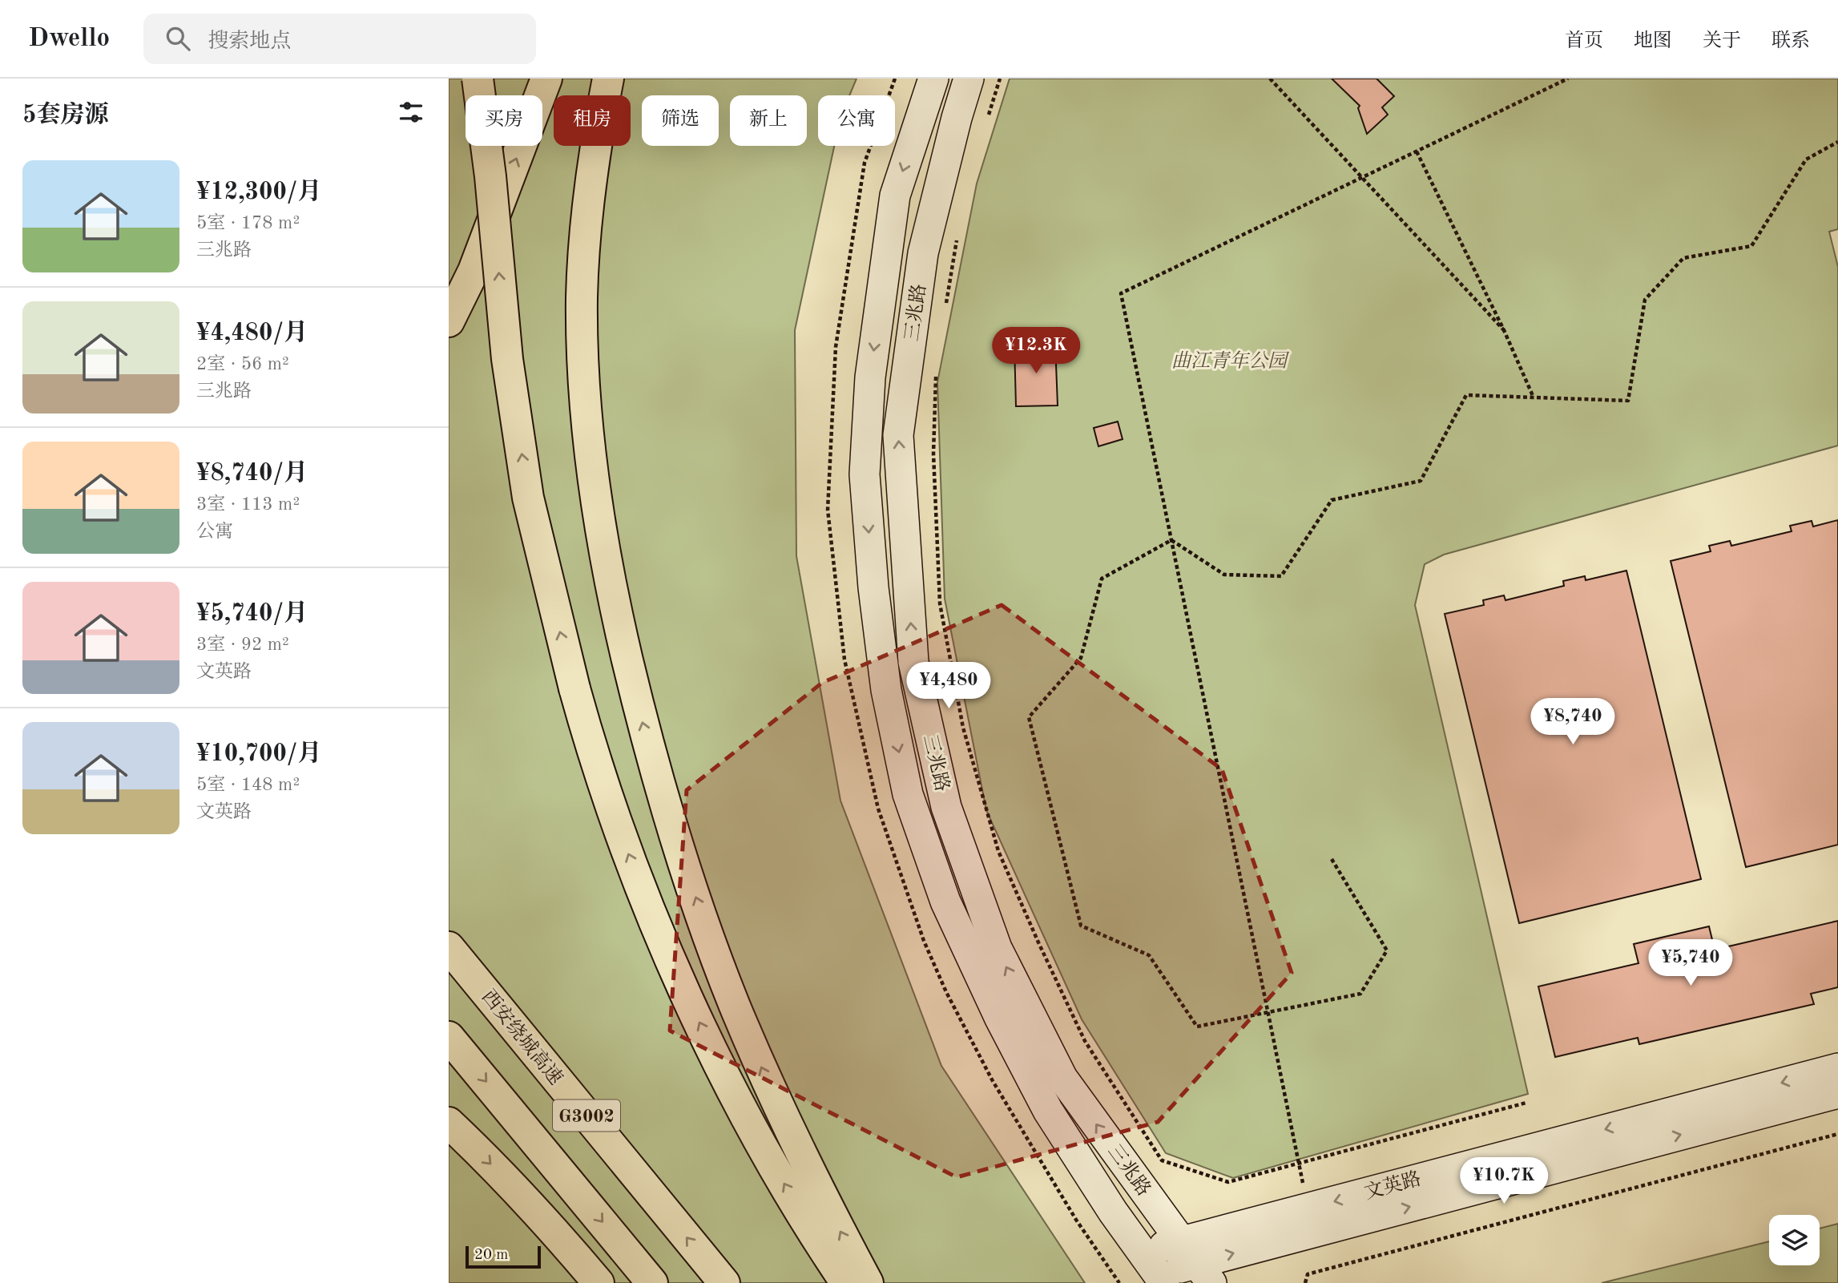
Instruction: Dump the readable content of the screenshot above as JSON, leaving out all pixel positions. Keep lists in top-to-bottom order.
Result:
{
  "streets": {
    "highway": ["西安绕城高速", "G3002"],
    "street": ["三兆路", "文英路"]
  },
  "crossings": [
    ["三兆路", "文英路"]
  ],
  "parks": ["曲江青年公园"],
  "scale_bar": "20 m",
  "page": {
    "header": "Dwello",
    "search": "搜索地点",
    "nav": [
      "首页",
      "地图",
      "关于",
      "联系"
    ],
    "heading": "5套房源",
    "chip": [
      "买房",
      "租房",
      "筛选",
      "新上",
      "公寓"
    ],
    "list": [
      {
        "name": "¥12,300/月",
        "note": "5室 · 178 m² · 三兆路"
      },
      {
        "name": "¥4,480/月",
        "note": "2室 · 56 m² · 三兆路"
      },
      {
        "name": "¥8,740/月",
        "note": "3室 · 113 m² · 公寓"
      },
      {
        "name": "¥5,740/月",
        "note": "3室 · 92 m² · 文英路"
      },
      {
        "name": "¥10,700/月",
        "note": "5室 · 148 m² · 文英路"
      }
    ],
    "price": [
      "¥12.3K",
      "¥4,480",
      "¥8,740",
      "¥5,740",
      "¥10.7K"
    ],
    "scale": "20 m"
  }
}
